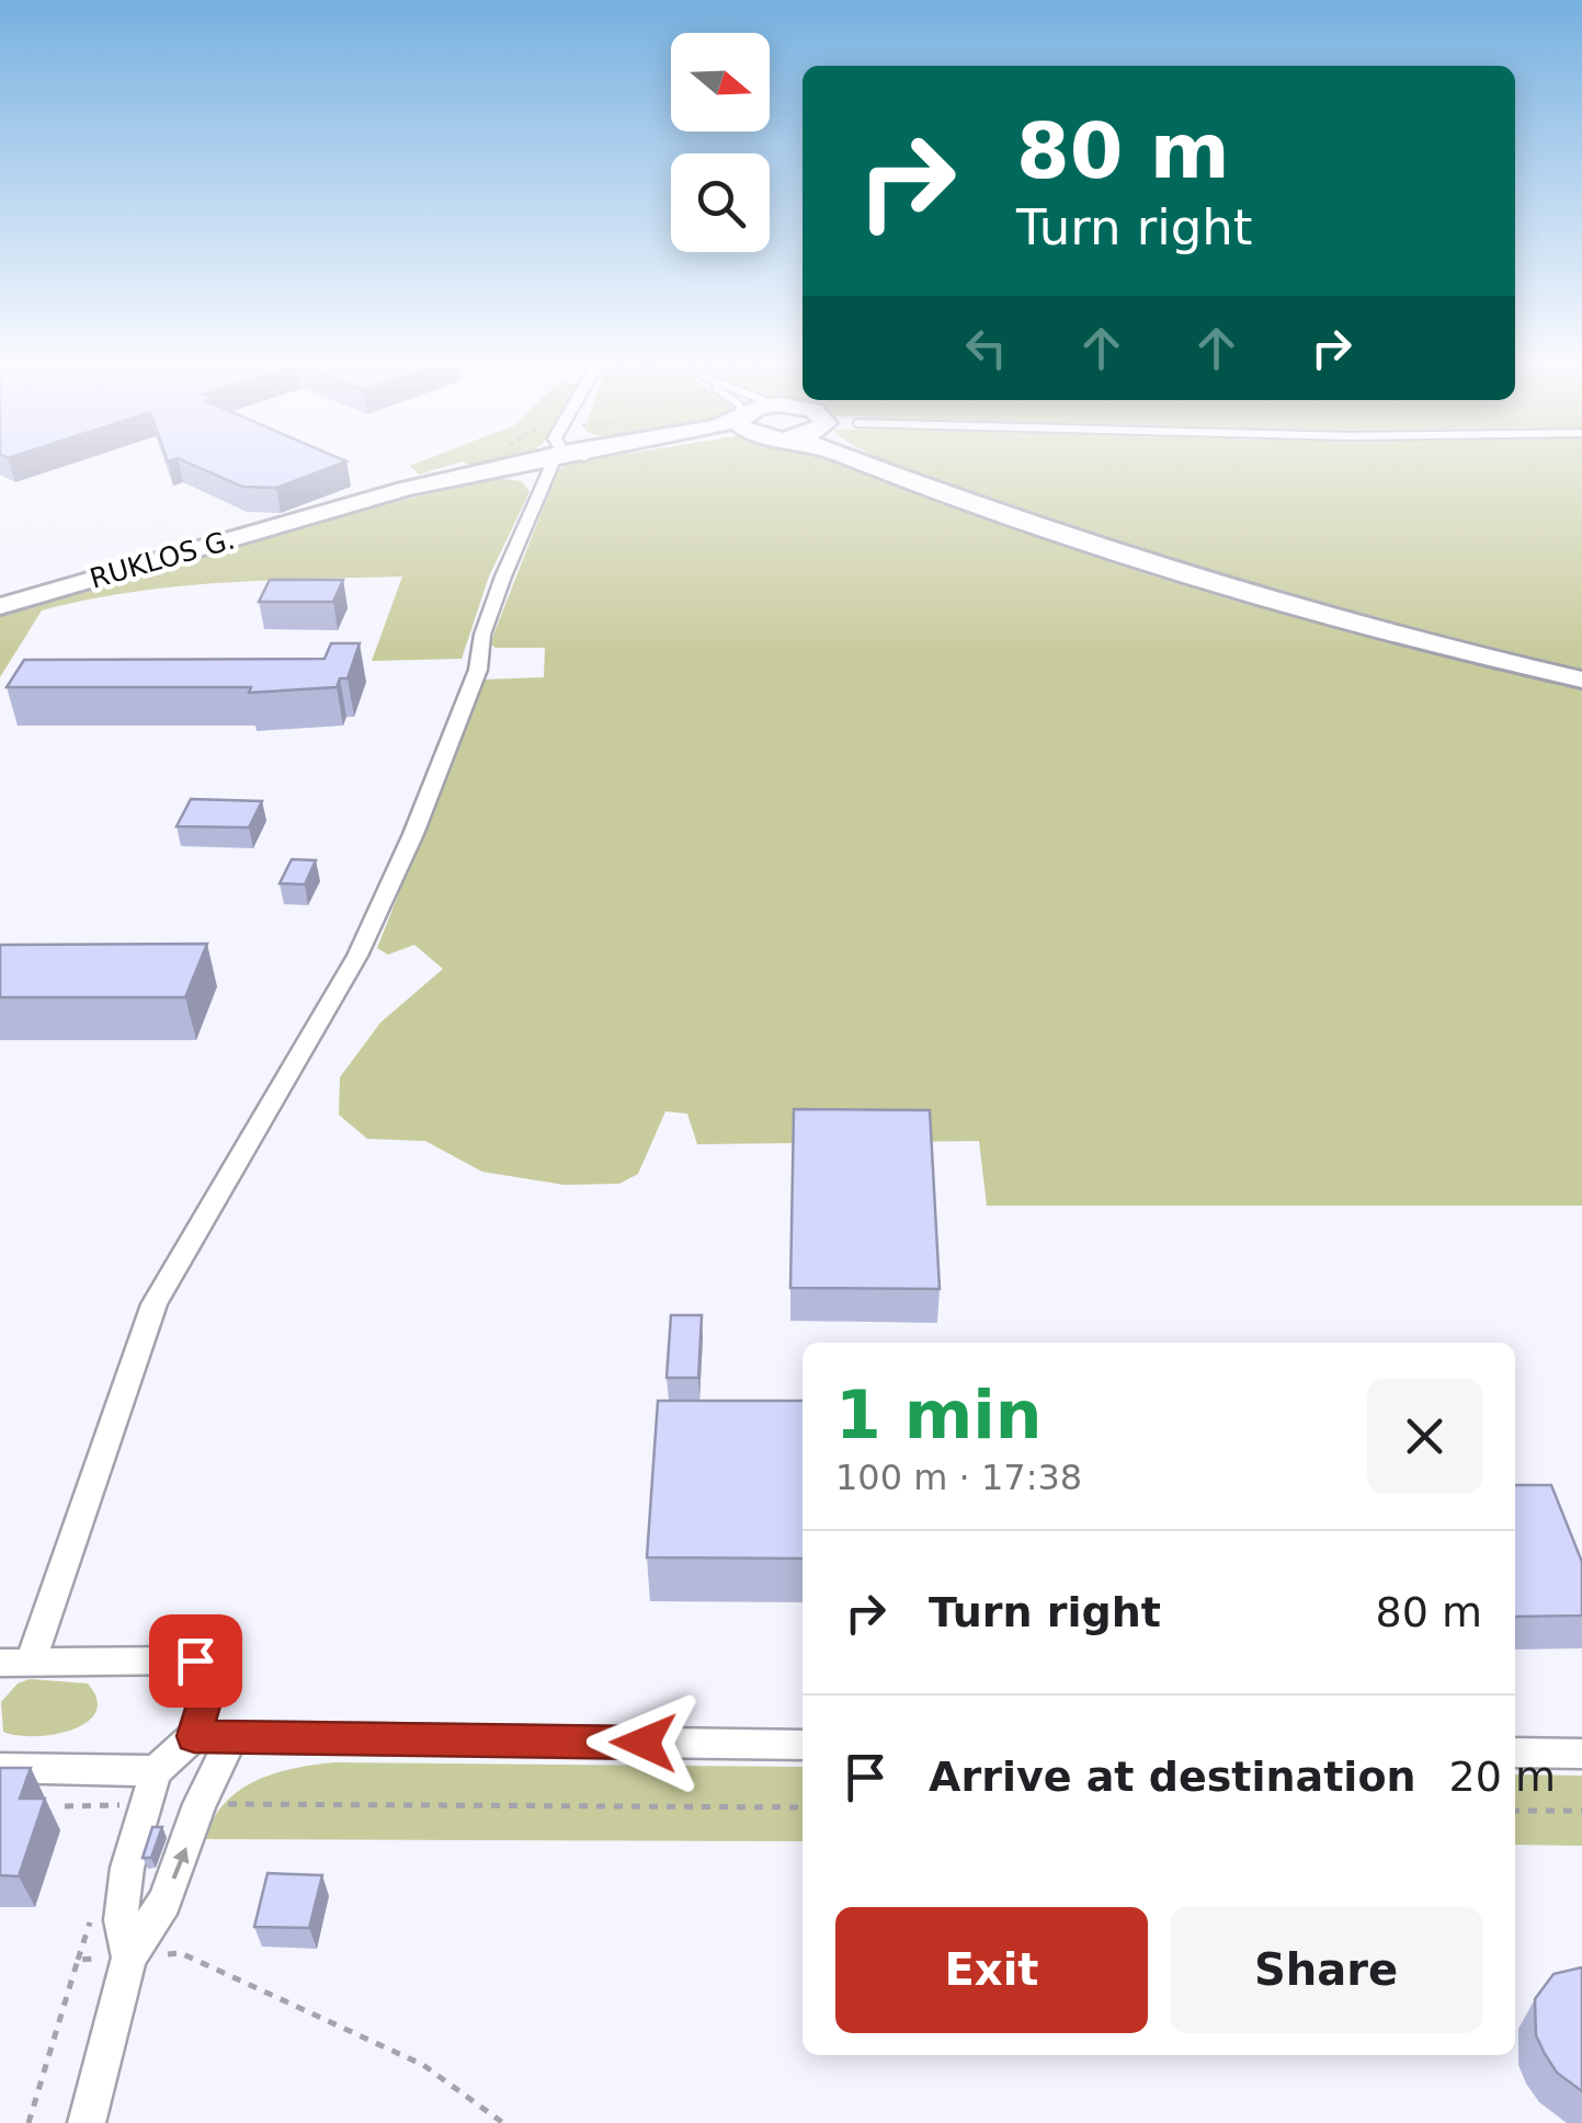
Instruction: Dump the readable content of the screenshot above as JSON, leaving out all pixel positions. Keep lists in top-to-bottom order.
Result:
{
  "streets": {
    "main road": ["RUKLOS G."]
  },
  "north": "right",
  "page": {
    "turn": ["80 m", "Turn right"],
    "heading": ["1 min", "100 m · 17:38"],
    "list": [
      {
        "name": "Turn right",
        "value": "80 m"
      },
      {
        "name": "Arrive at destination",
        "value": "20 m"
      }
    ],
    "buttons": ["Exit", "Share"]
  }
}
